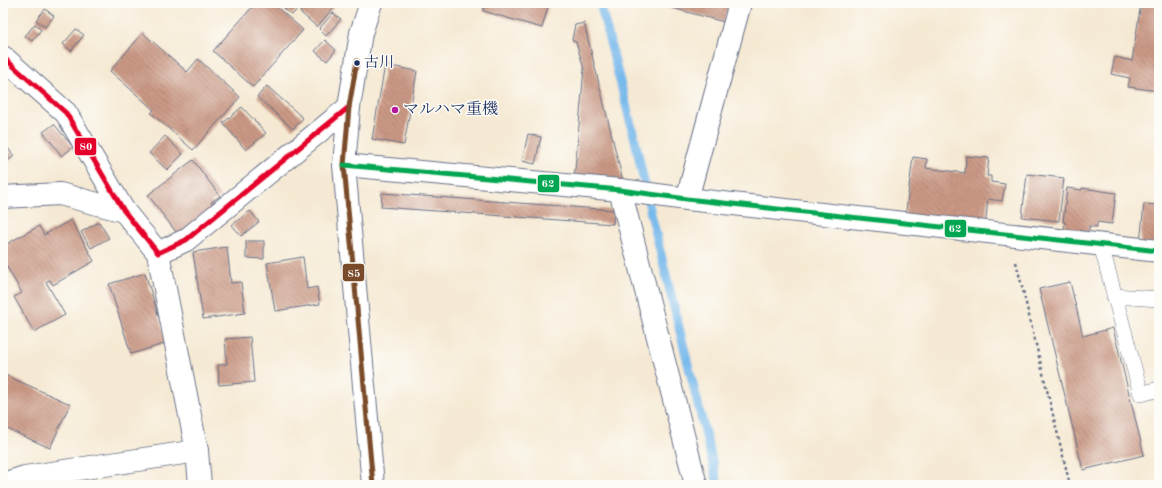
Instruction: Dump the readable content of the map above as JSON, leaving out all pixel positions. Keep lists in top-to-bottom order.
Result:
{
  "places": ["古川", "マルハマ重機"],
  "lines": ["transit line 80", "transit line 85", "transit line 62"]
}
